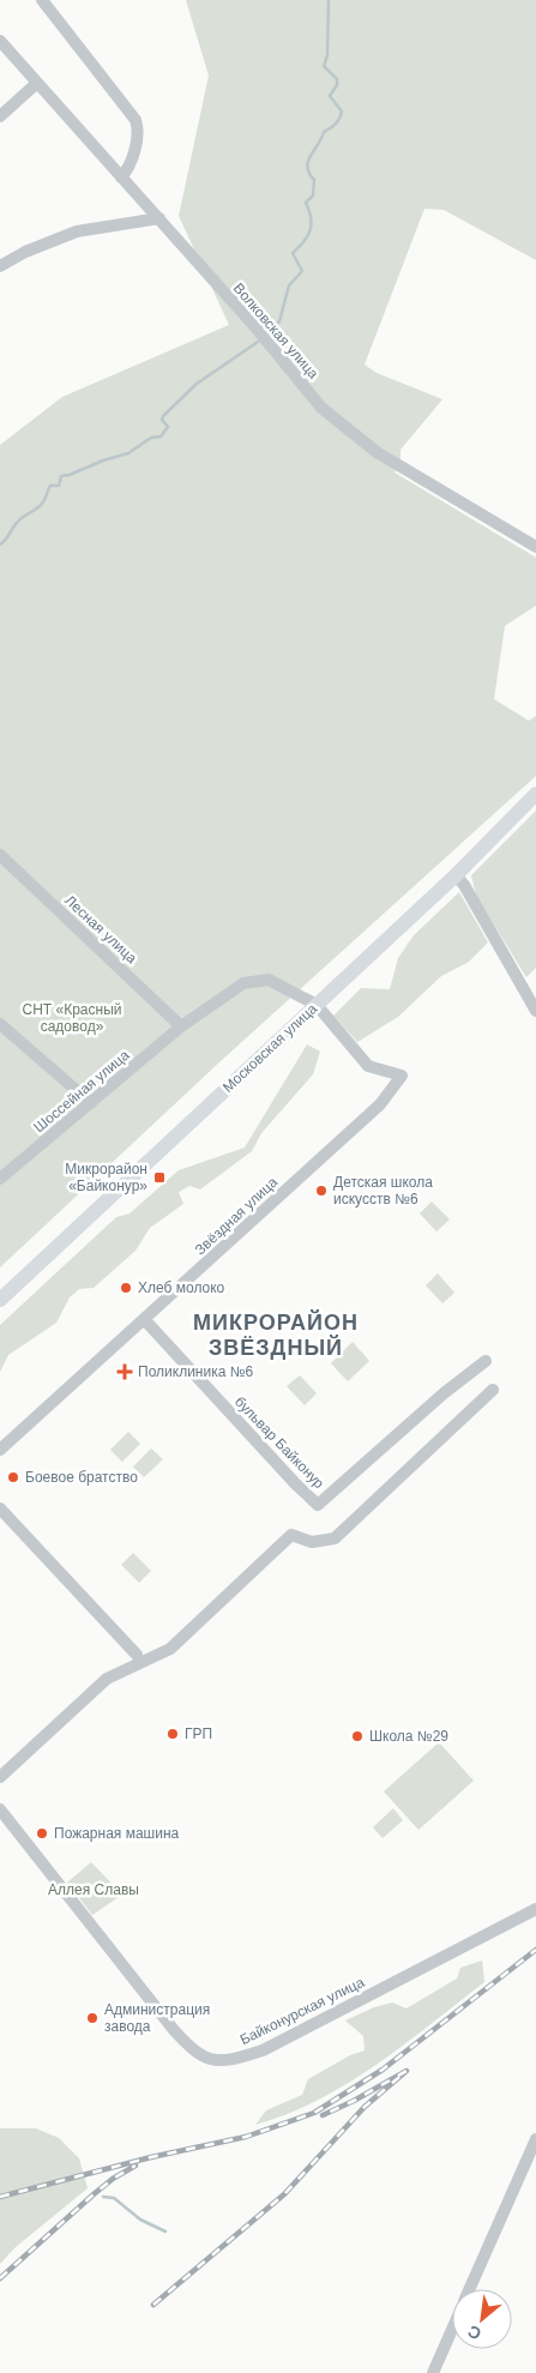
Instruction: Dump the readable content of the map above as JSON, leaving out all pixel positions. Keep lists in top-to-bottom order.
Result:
{
  "streets": {
    "main road": ["Московская улица"],
    "street": [
      "Волковская улица",
      "Лесная улица",
      "Шоссейная улица",
      "Звёздная улица",
      "бульвар Байконур",
      "Байконурская улица"
    ]
  },
  "crossings": [
    ["Лесная улица", "Шоссейная улица"],
    ["Московская улица", "Шоссейная улица"],
    ["Московская улица", "Звёздная улица"],
    ["Шоссейная улица", "Звёздная улица"],
    ["Звёздная улица", "бульвар Байконур"]
  ],
  "districts": ["МИКРОРАЙОН ЗВЁЗДНЫЙ"],
  "parks": ["СНТ «Красный садовод»", "Аллея Славы"],
  "places": {
    "transit": ["Микрорайон «Байконур»"],
    "other": [
      "Детская школа искусств №6",
      "Хлеб молоко",
      "Боевое братство",
      "ГРП",
      "Школа №29",
      "Пожарная машина",
      "Администрация завода"
    ],
    "health": ["Поликлиника №6"]
  },
  "north": "bottom left"
}
